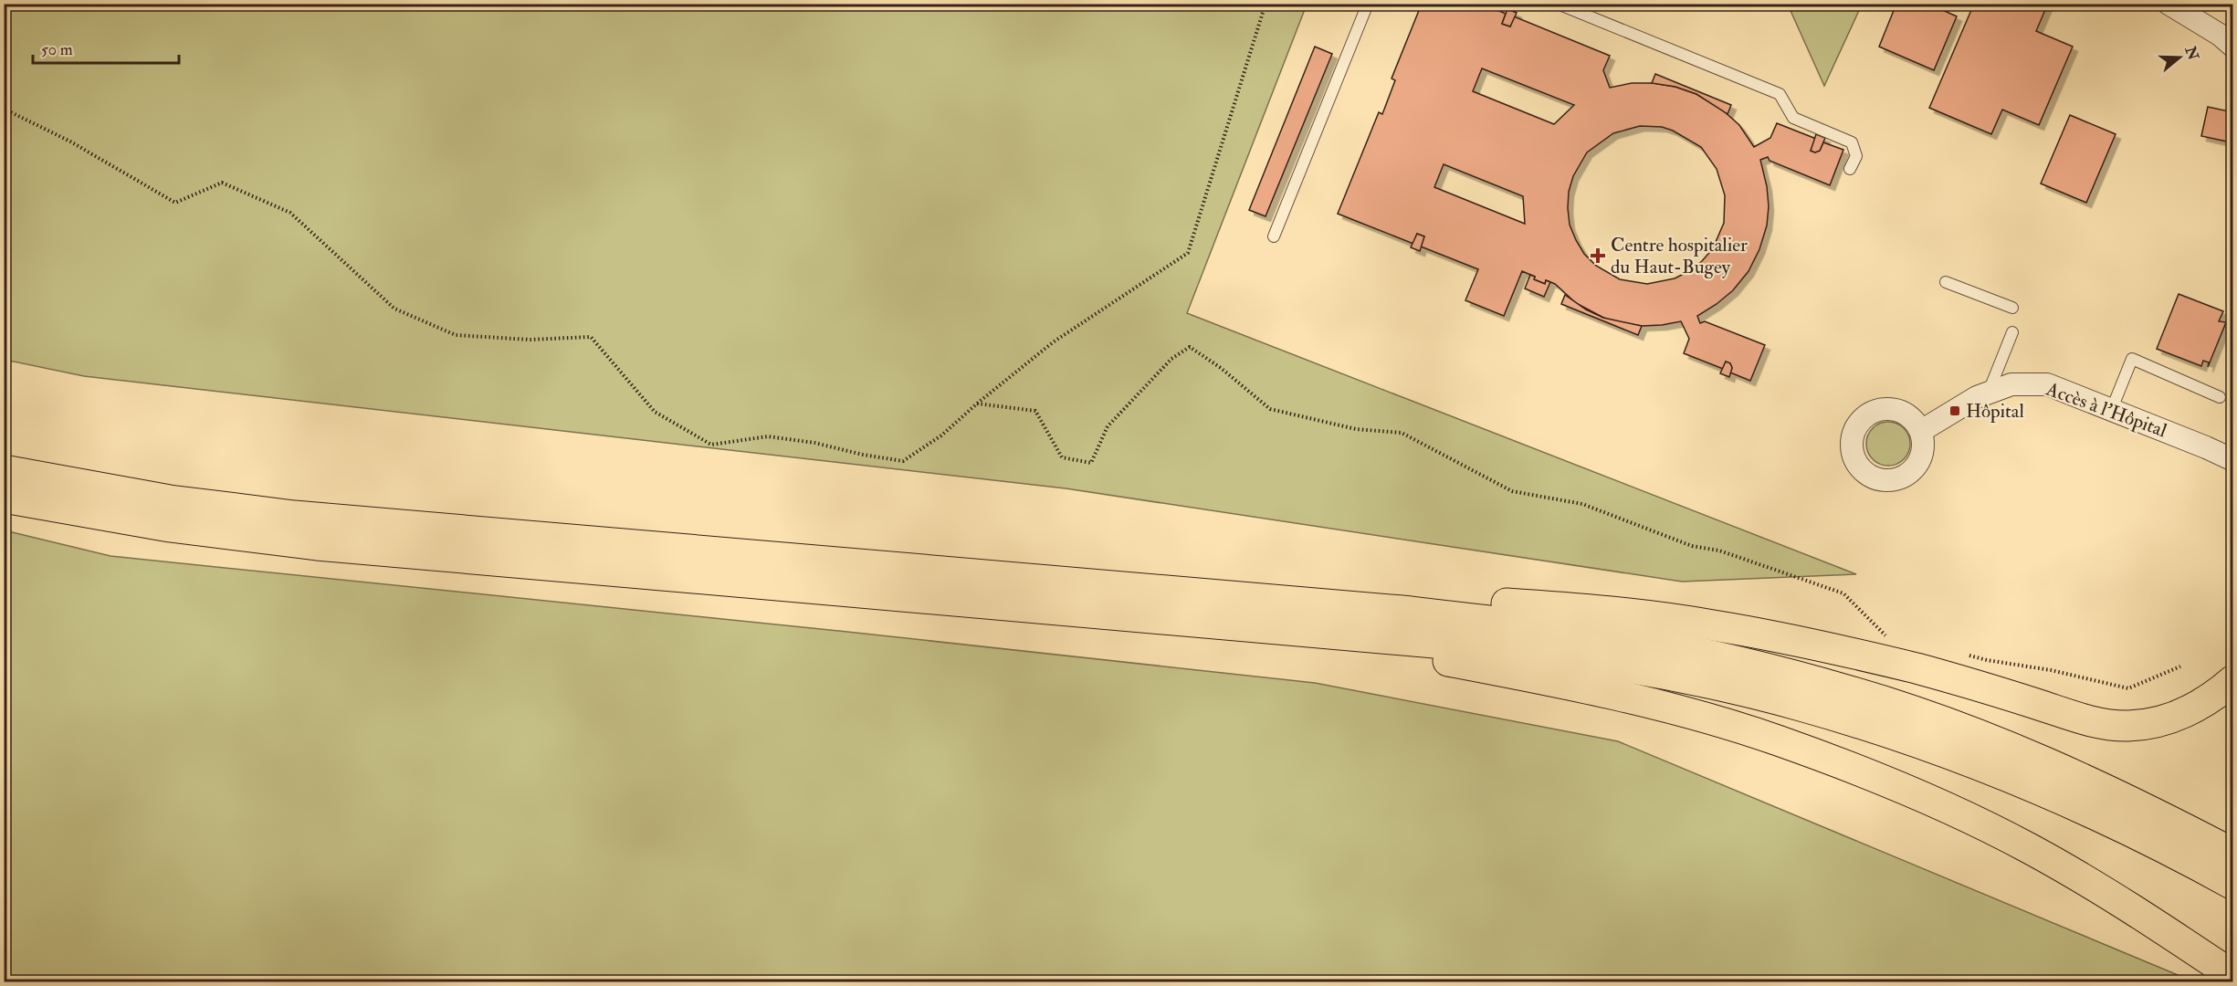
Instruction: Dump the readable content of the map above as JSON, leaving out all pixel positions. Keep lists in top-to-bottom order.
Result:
{
  "streets": {
    "street": ["Accès à l'Hôpital"]
  },
  "places": {
    "health": ["Centre hospitalier du Haut-Bugey"],
    "transit": ["Hôpital"]
  },
  "scale_bar": "50 m",
  "north": "right"
}
